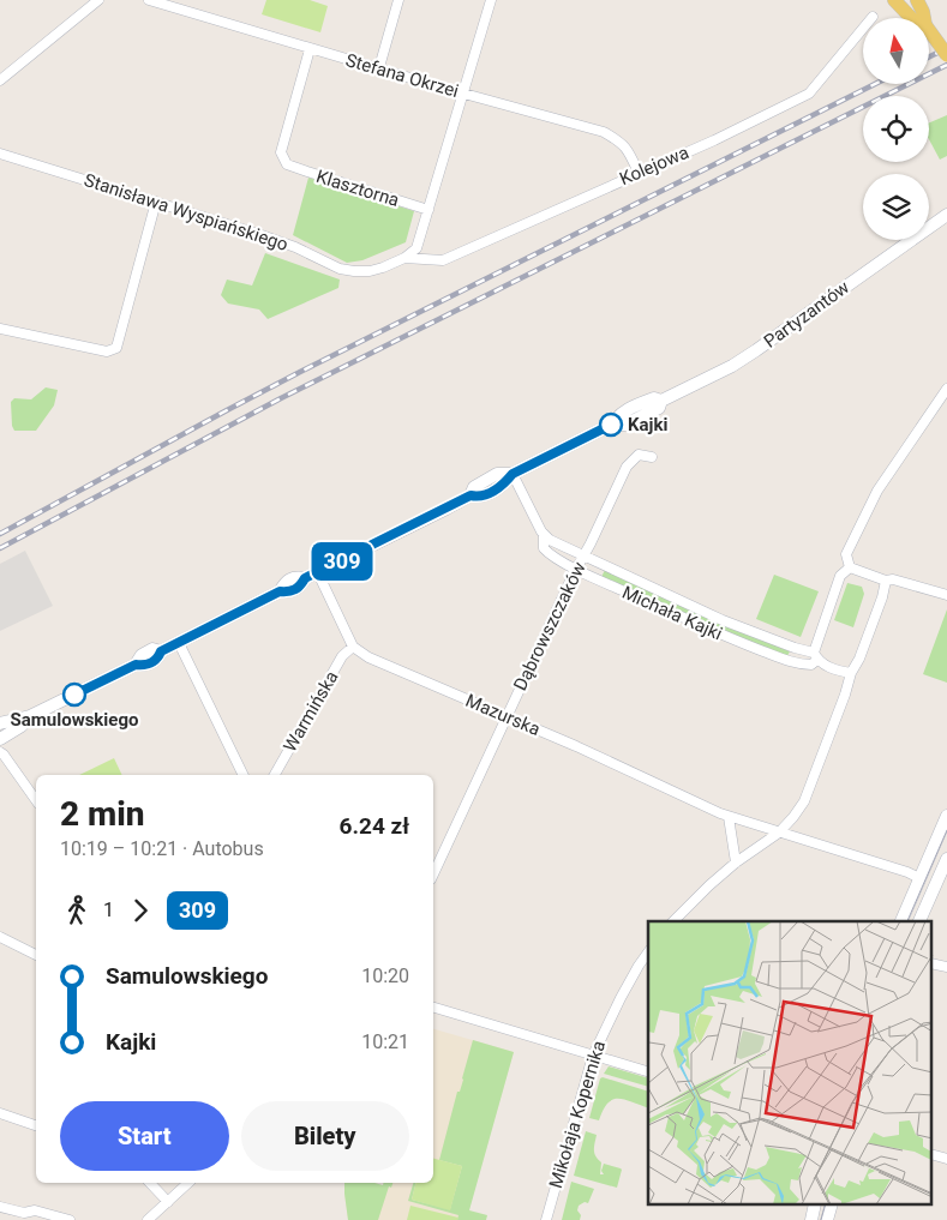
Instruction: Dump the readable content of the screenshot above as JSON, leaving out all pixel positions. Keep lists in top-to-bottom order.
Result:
{
  "streets": {
    "street": [
      "Stefana Okrzei",
      "Kolejowa",
      "Klasztorna",
      "Stanisława Wyspiańskiego",
      "Partyzantów",
      "Michała Kajki",
      "Dąbrowszczaków",
      "Warmińska",
      "Mazurska",
      "Mikołaja Kopernika"
    ]
  },
  "crossings": [
    ["Stefana Okrzei", "Kolejowa"],
    ["Stefana Okrzei", "Klasztorna"],
    ["Kolejowa", "Stanisława Wyspiańskiego"],
    ["Partyzantów", "Michała Kajki"],
    ["Michała Kajki", "Dąbrowszczaków"],
    ["Dąbrowszczaków", "Mazurska"],
    ["Warmińska", "Mazurska"]
  ],
  "places": ["Kajki", "Samulowskiego"],
  "lines": ["bus line 309"],
  "north": "top",
  "page": {
    "on_map": "309",
    "heading": ["2 min", "10:19 – 10:21 · Autobus", "6.24 zł"],
    "legs": ["1", "309"],
    "list": [
      {
        "name": "Samulowskiego",
        "value": "10:20"
      },
      {
        "name": "Kajki",
        "value": "10:21"
      }
    ],
    "buttons": ["Start", "Bilety"]
  }
}
